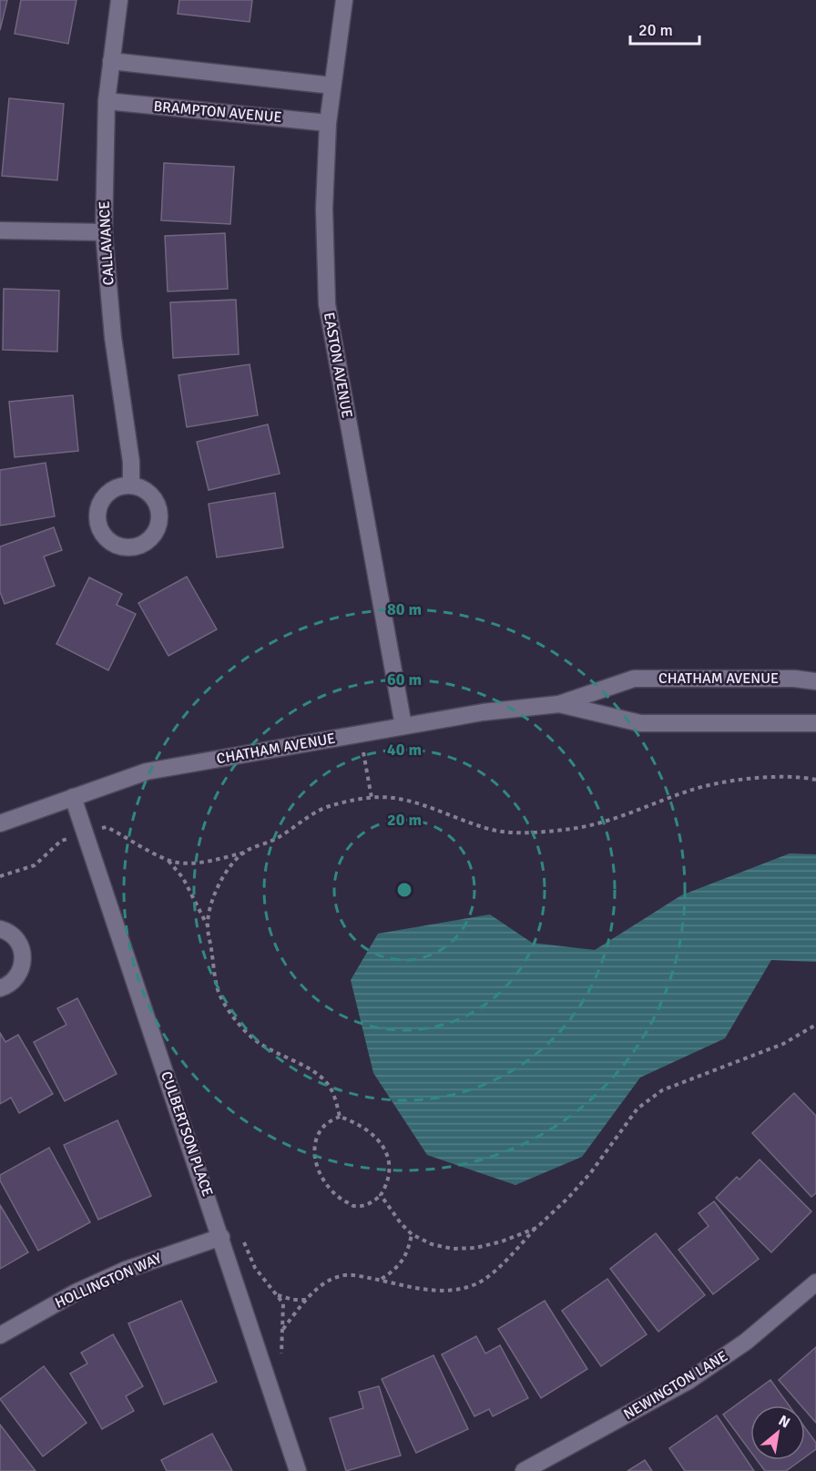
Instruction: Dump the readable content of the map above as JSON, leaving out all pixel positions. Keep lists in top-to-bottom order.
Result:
{
  "streets": {
    "street": [
      "BRAMPTON AVENUE",
      "CALLAVANCE",
      "EASTON AVENUE",
      "CHATHAM AVENUE",
      "CULBERTSON PLACE",
      "HOLLINGTON WAY",
      "NEWINGTON LANE"
    ]
  },
  "crossings": [
    ["BRAMPTON AVENUE", "CALLAVANCE"],
    ["BRAMPTON AVENUE", "EASTON AVENUE"],
    ["EASTON AVENUE", "CHATHAM AVENUE"],
    ["CHATHAM AVENUE", "CULBERTSON PLACE"],
    ["CULBERTSON PLACE", "HOLLINGTON WAY"]
  ],
  "scale_bar": "20 m",
  "north": "top right",
  "rings": [
    "80 m",
    "60 m",
    "40 m",
    "20 m"
  ]
}
